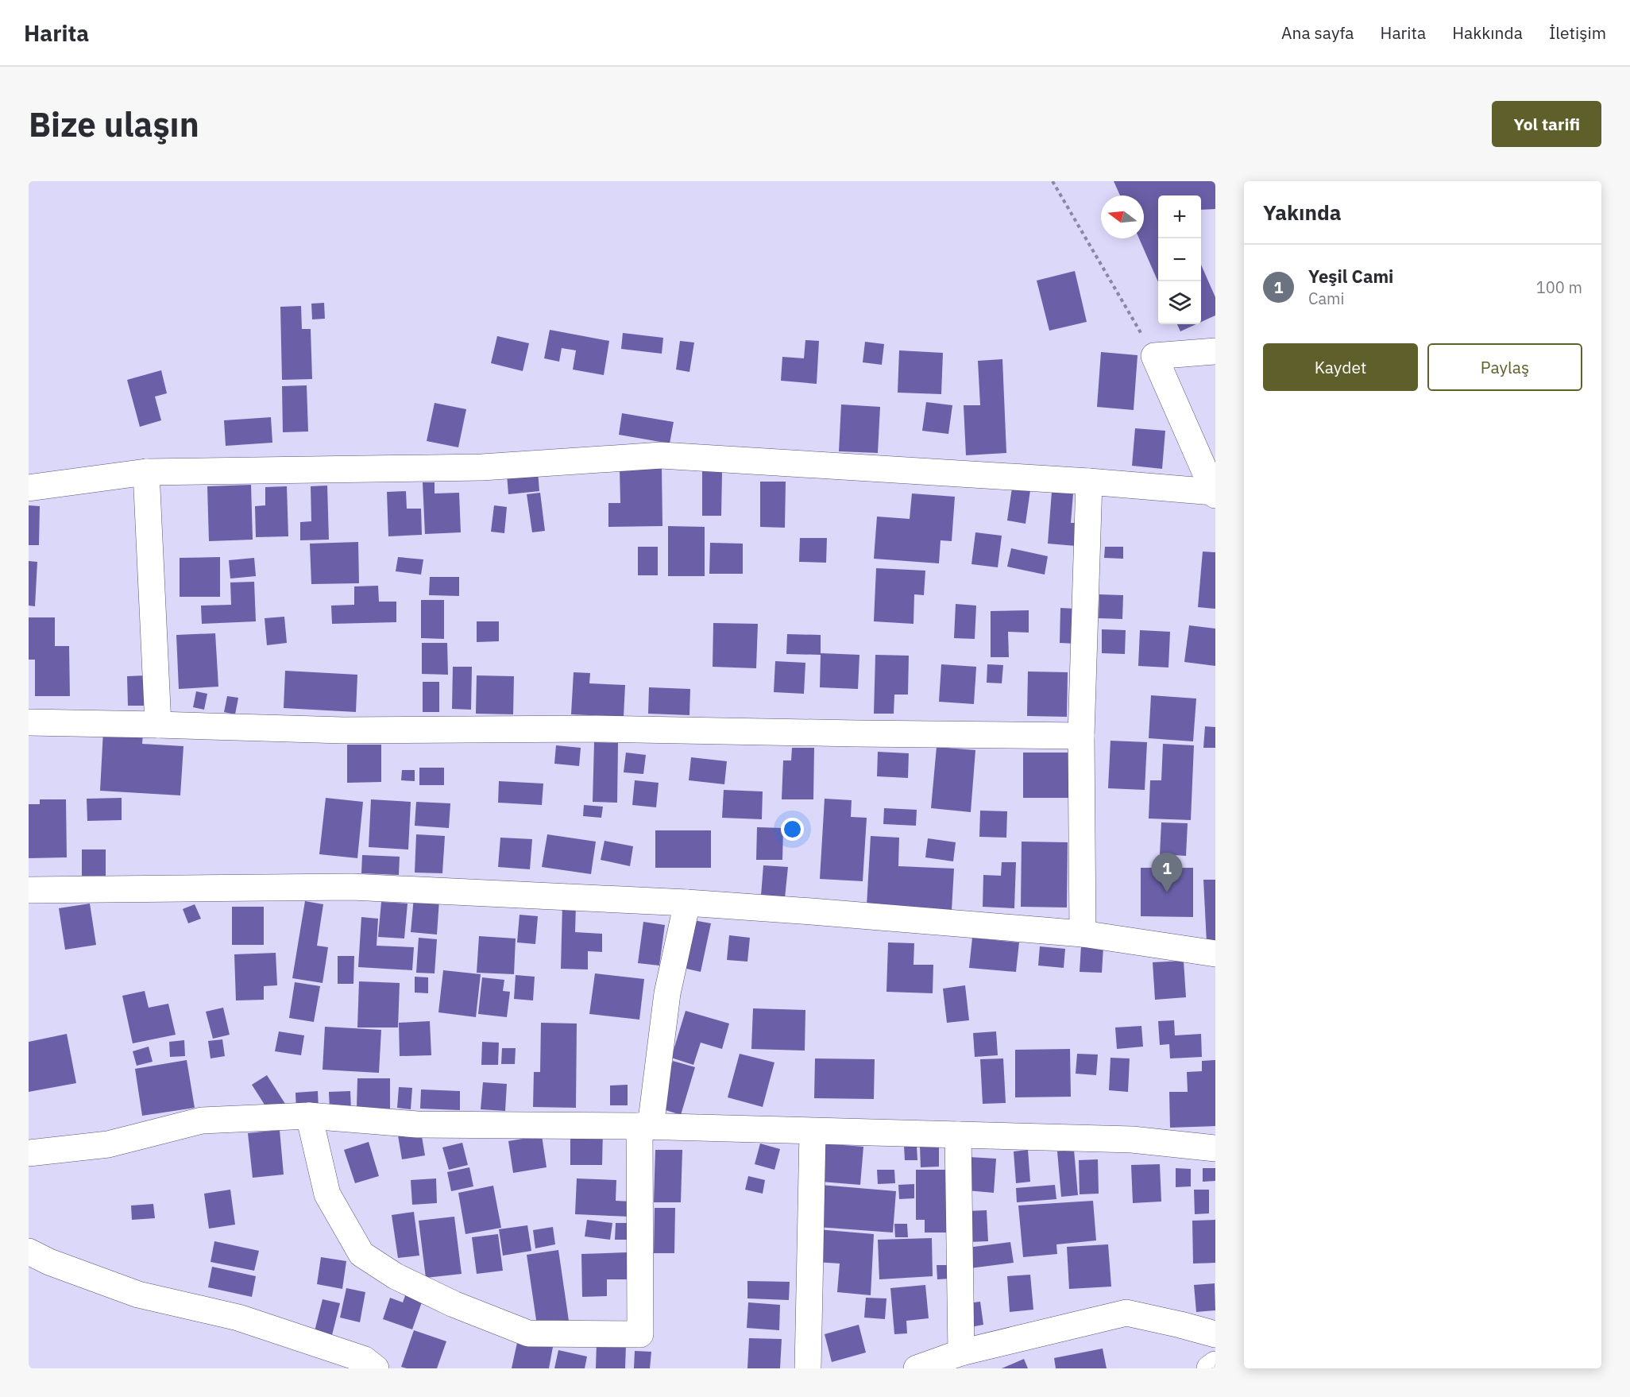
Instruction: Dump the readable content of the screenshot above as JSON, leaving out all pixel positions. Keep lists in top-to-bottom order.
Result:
{
  "north": "left",
  "page": {
    "header": "Harita",
    "nav": [
      "Ana sayfa",
      "Harita",
      "Hakkında",
      "İletişim"
    ],
    "buttons": [
      "Yol tarifi",
      ["Kaydet", "Paylaş"]
    ],
    "title": "Bize ulaşın",
    "heading": "Yakında",
    "map_buttons": ["+", "−"],
    "list": [
      {
        "mark": "1",
        "name": "Yeşil Cami",
        "note": "Cami",
        "value": "100 m"
      }
    ],
    "pins": "1"
  }
}
